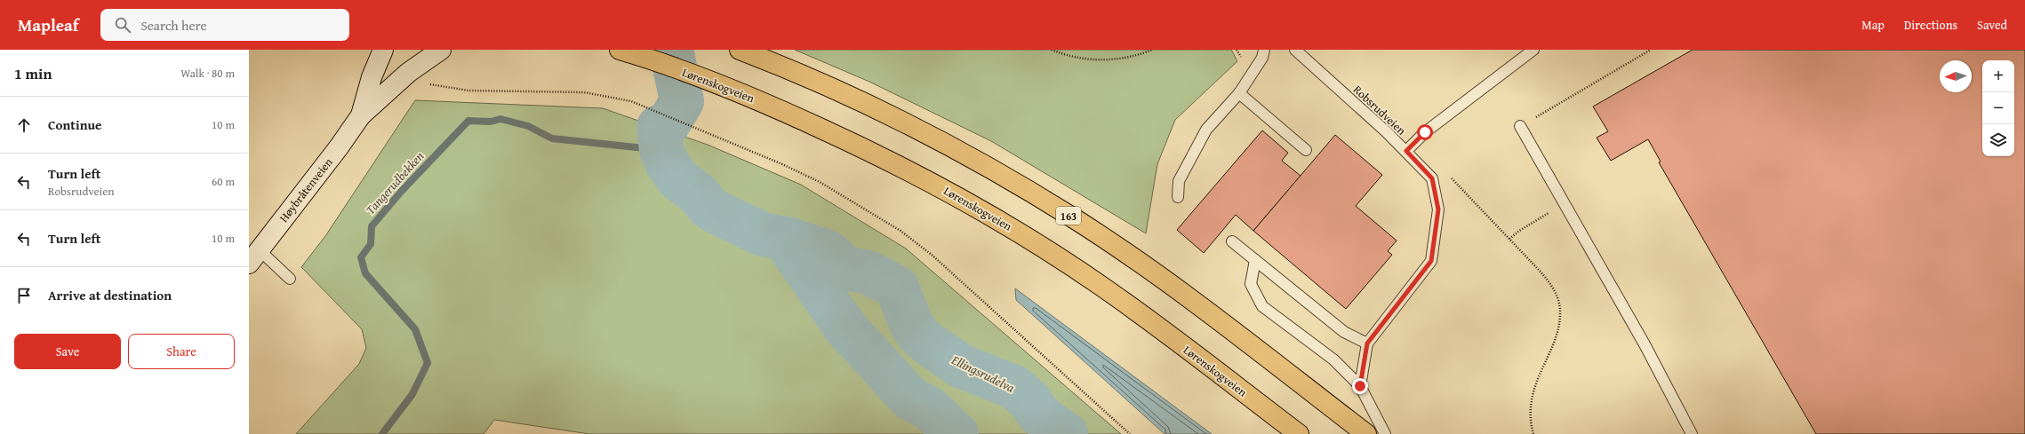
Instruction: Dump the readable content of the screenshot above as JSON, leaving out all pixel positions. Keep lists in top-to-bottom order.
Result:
{
  "streets": {
    "highway": ["Lørenskogveien", "163"],
    "main road": ["Høybråtenveien"],
    "lane": ["Robsrudveien"]
  },
  "water": ["Tangerudbekken", "Ellingsrudelva"],
  "north": "left",
  "page": {
    "header": "Mapleaf",
    "search": "Search here",
    "nav": ["Map", "Directions", "Saved"],
    "heading": ["1 min", "Walk · 80 m"],
    "map_buttons": ["+", "−"],
    "list": [
      ["Continue", "10 m"],
      ["Turn left", "Robsrudveien", "60 m"],
      ["Turn left", "10 m"],
      "Arrive at destination"
    ],
    "buttons": ["Save", "Share"]
  }
}
